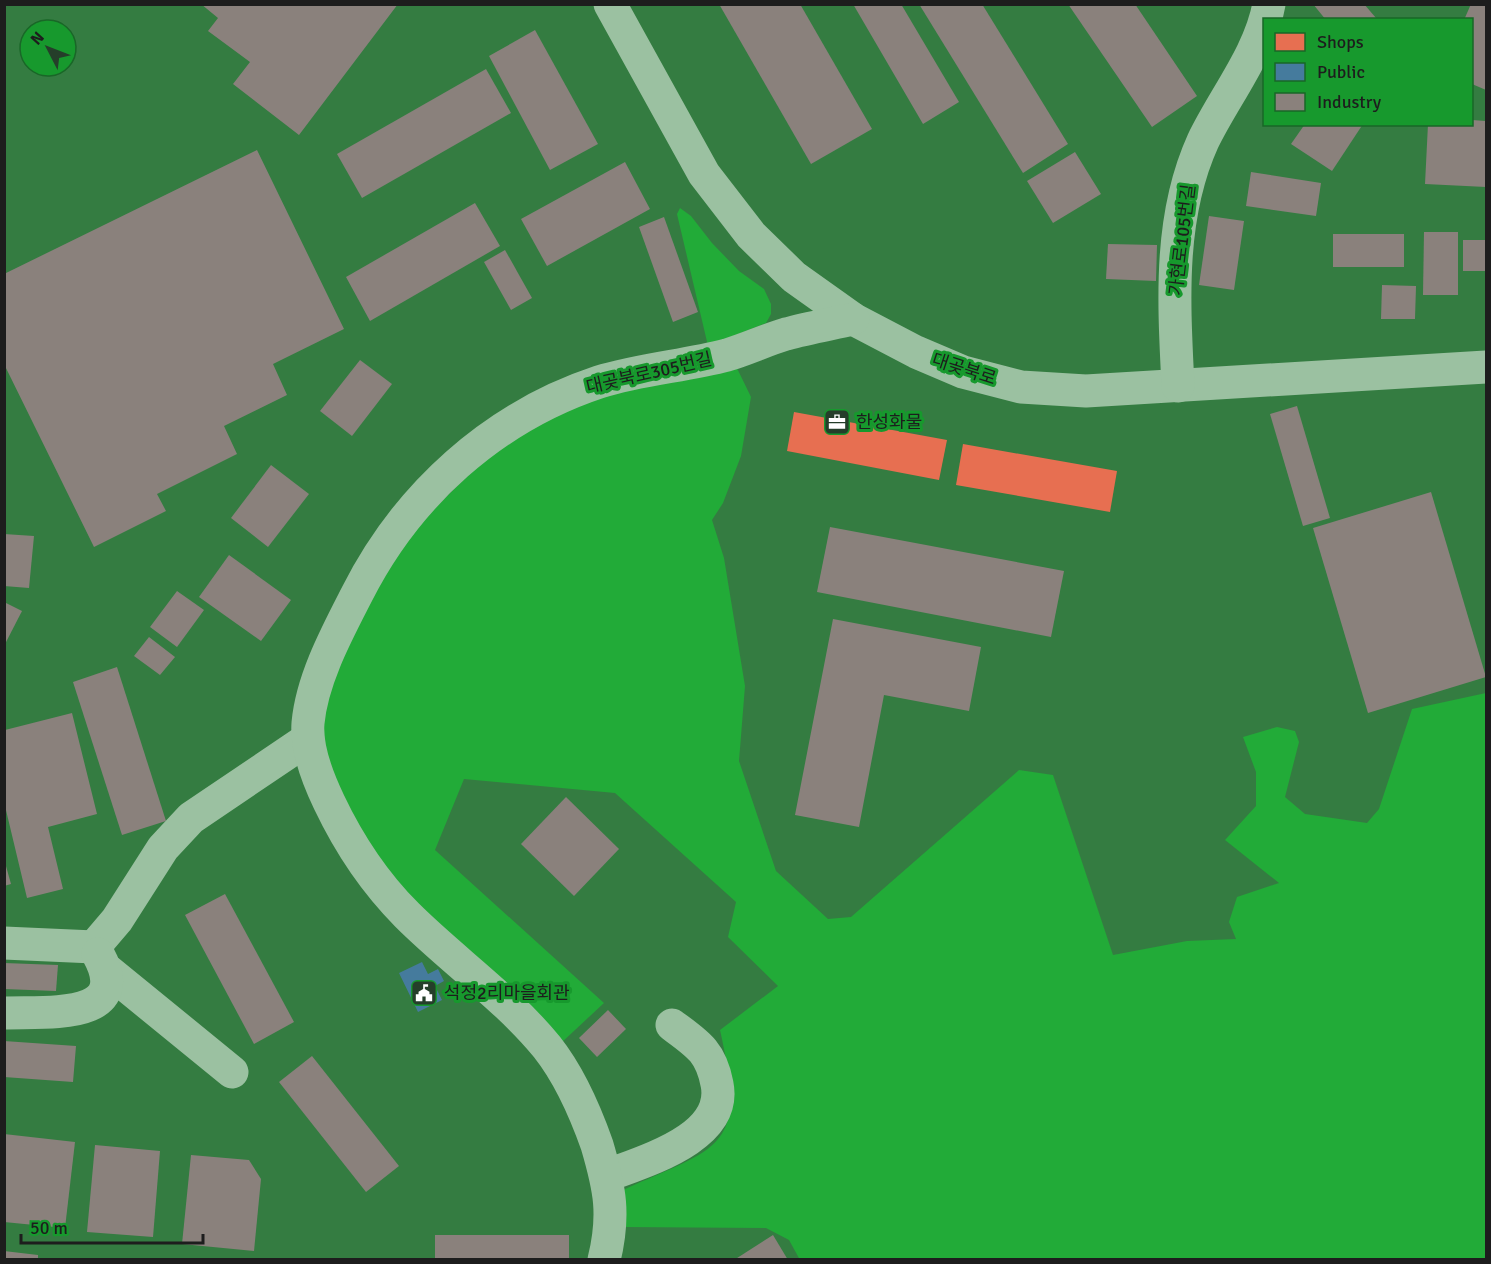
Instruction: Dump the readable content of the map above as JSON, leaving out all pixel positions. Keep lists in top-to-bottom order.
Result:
{
  "streets": {
    "street": ["가현로105번길", "대곶북로", "대곶북로305번길"]
  },
  "crossings": [
    ["가현로105번길", "대곶북로"],
    ["대곶북로", "대곶북로305번길"]
  ],
  "places": {
    "office": ["한성화물"],
    "public building": ["석정2리마을회관"]
  },
  "legend": ["Shops", "Public", "Industry"],
  "scale_bar": "50 m",
  "north": "top left"
}
